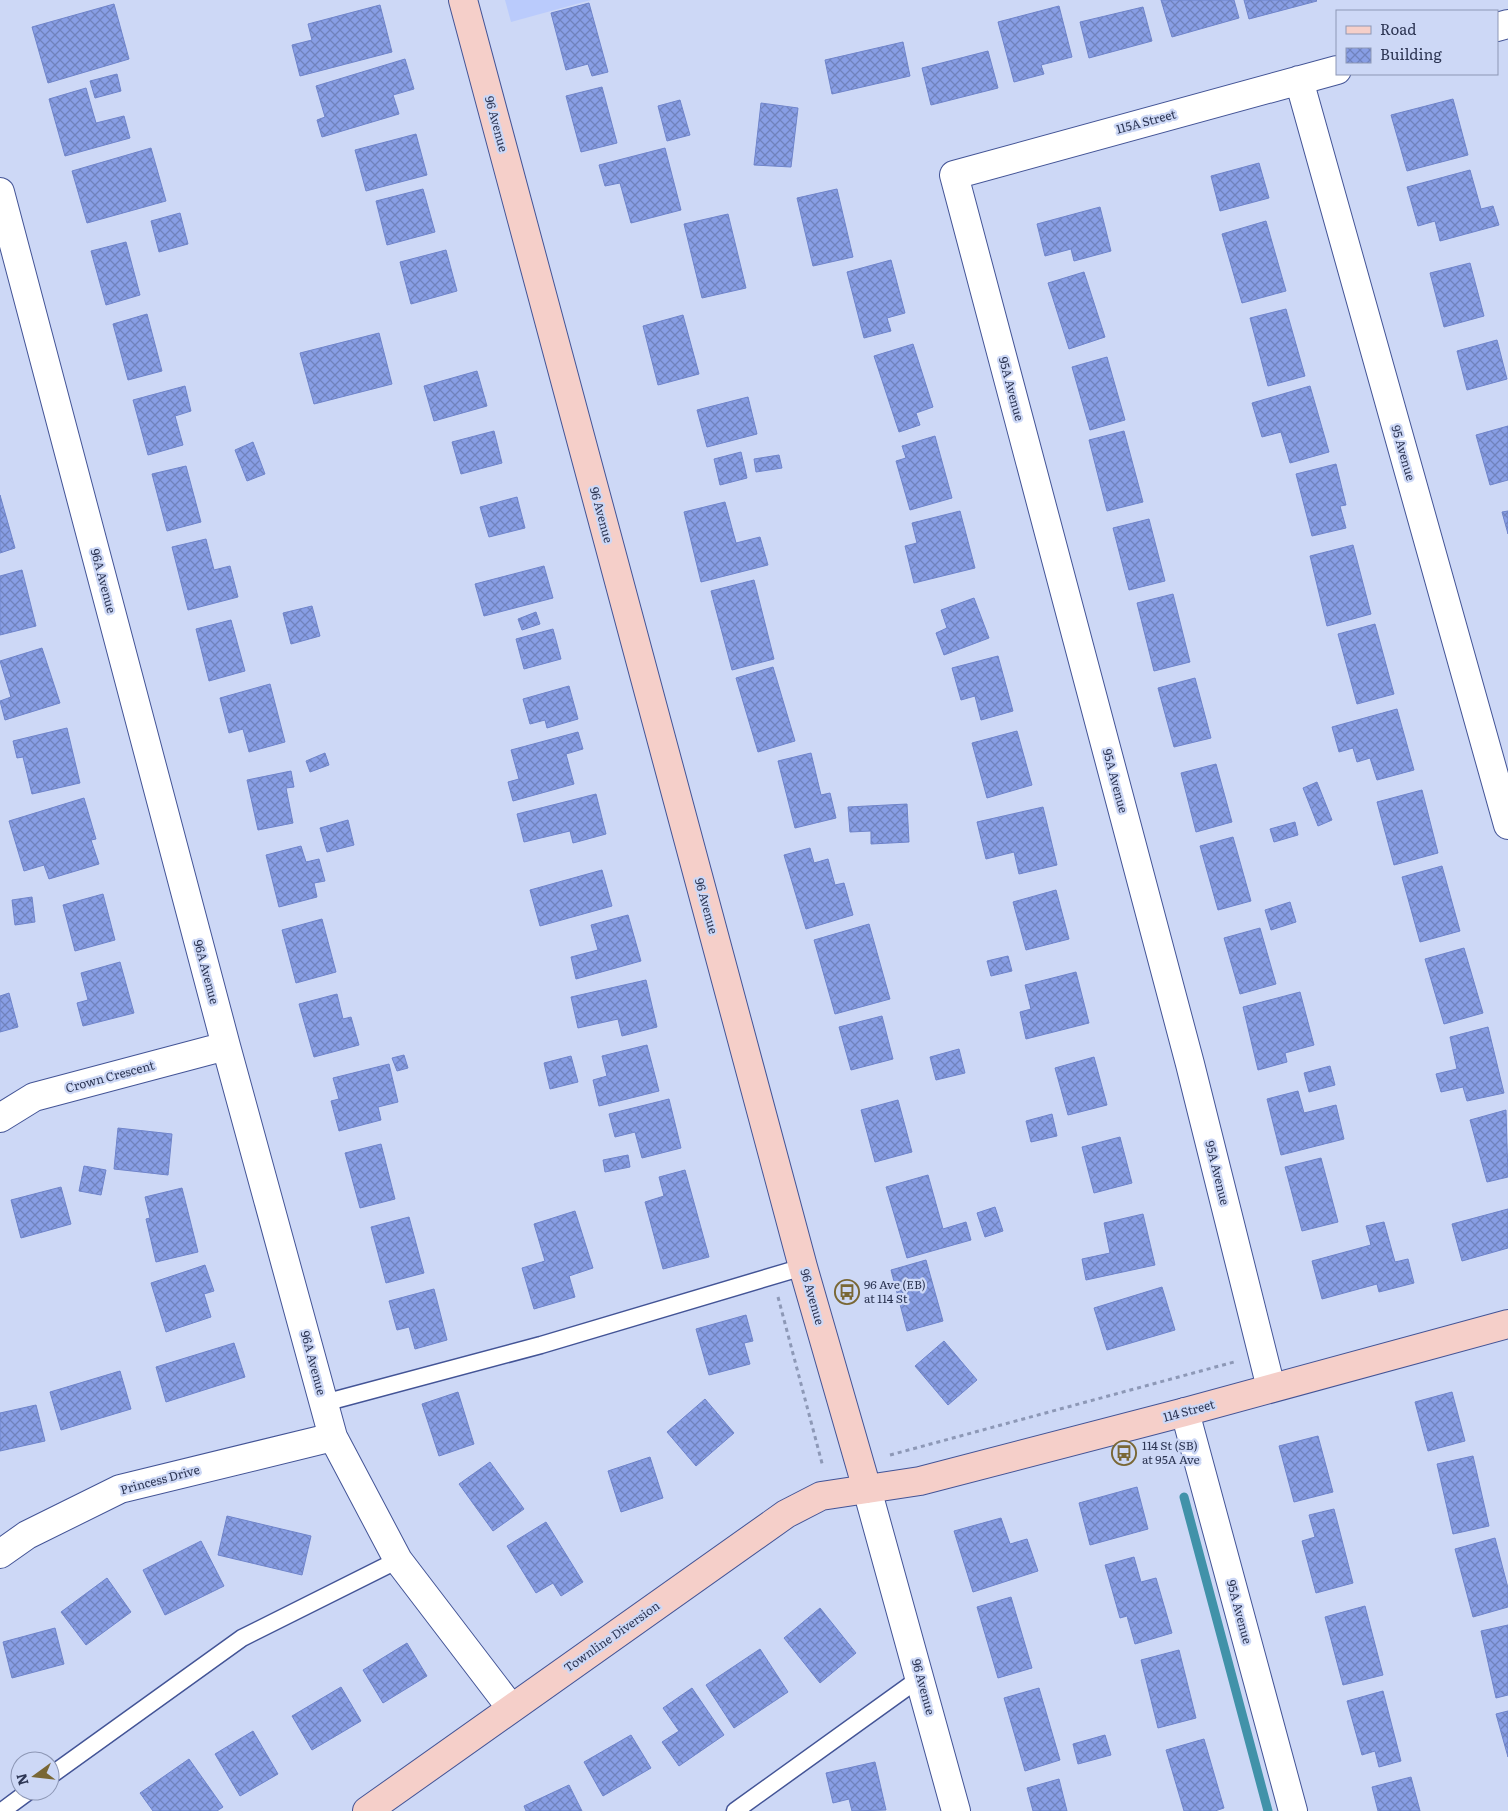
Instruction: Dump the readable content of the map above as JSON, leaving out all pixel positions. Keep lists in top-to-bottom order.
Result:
{
  "streets": {
    "street": [
      "115A Street",
      "96 Avenue",
      "95A Avenue",
      "95 Avenue",
      "96A Avenue",
      "Crown Crescent",
      "114 Street",
      "Princess Drive",
      "Townline Diversion"
    ]
  },
  "crossings": [
    ["115A Street", "95A Avenue"],
    ["115A Street", "95 Avenue"],
    ["96 Avenue", "114 Street"],
    ["96 Avenue", "Townline Diversion"],
    ["95A Avenue", "114 Street"],
    ["96A Avenue", "Crown Crescent"],
    ["96A Avenue", "Princess Drive"],
    ["96A Avenue", "Townline Diversion"],
    ["114 Street", "Townline Diversion"]
  ],
  "places": {
    "bus stop": ["96 Ave (EB) at 114 St", "114 St (SB) at 95A Ave"]
  },
  "legend": ["Road", "Building"],
  "north": "left"
}
